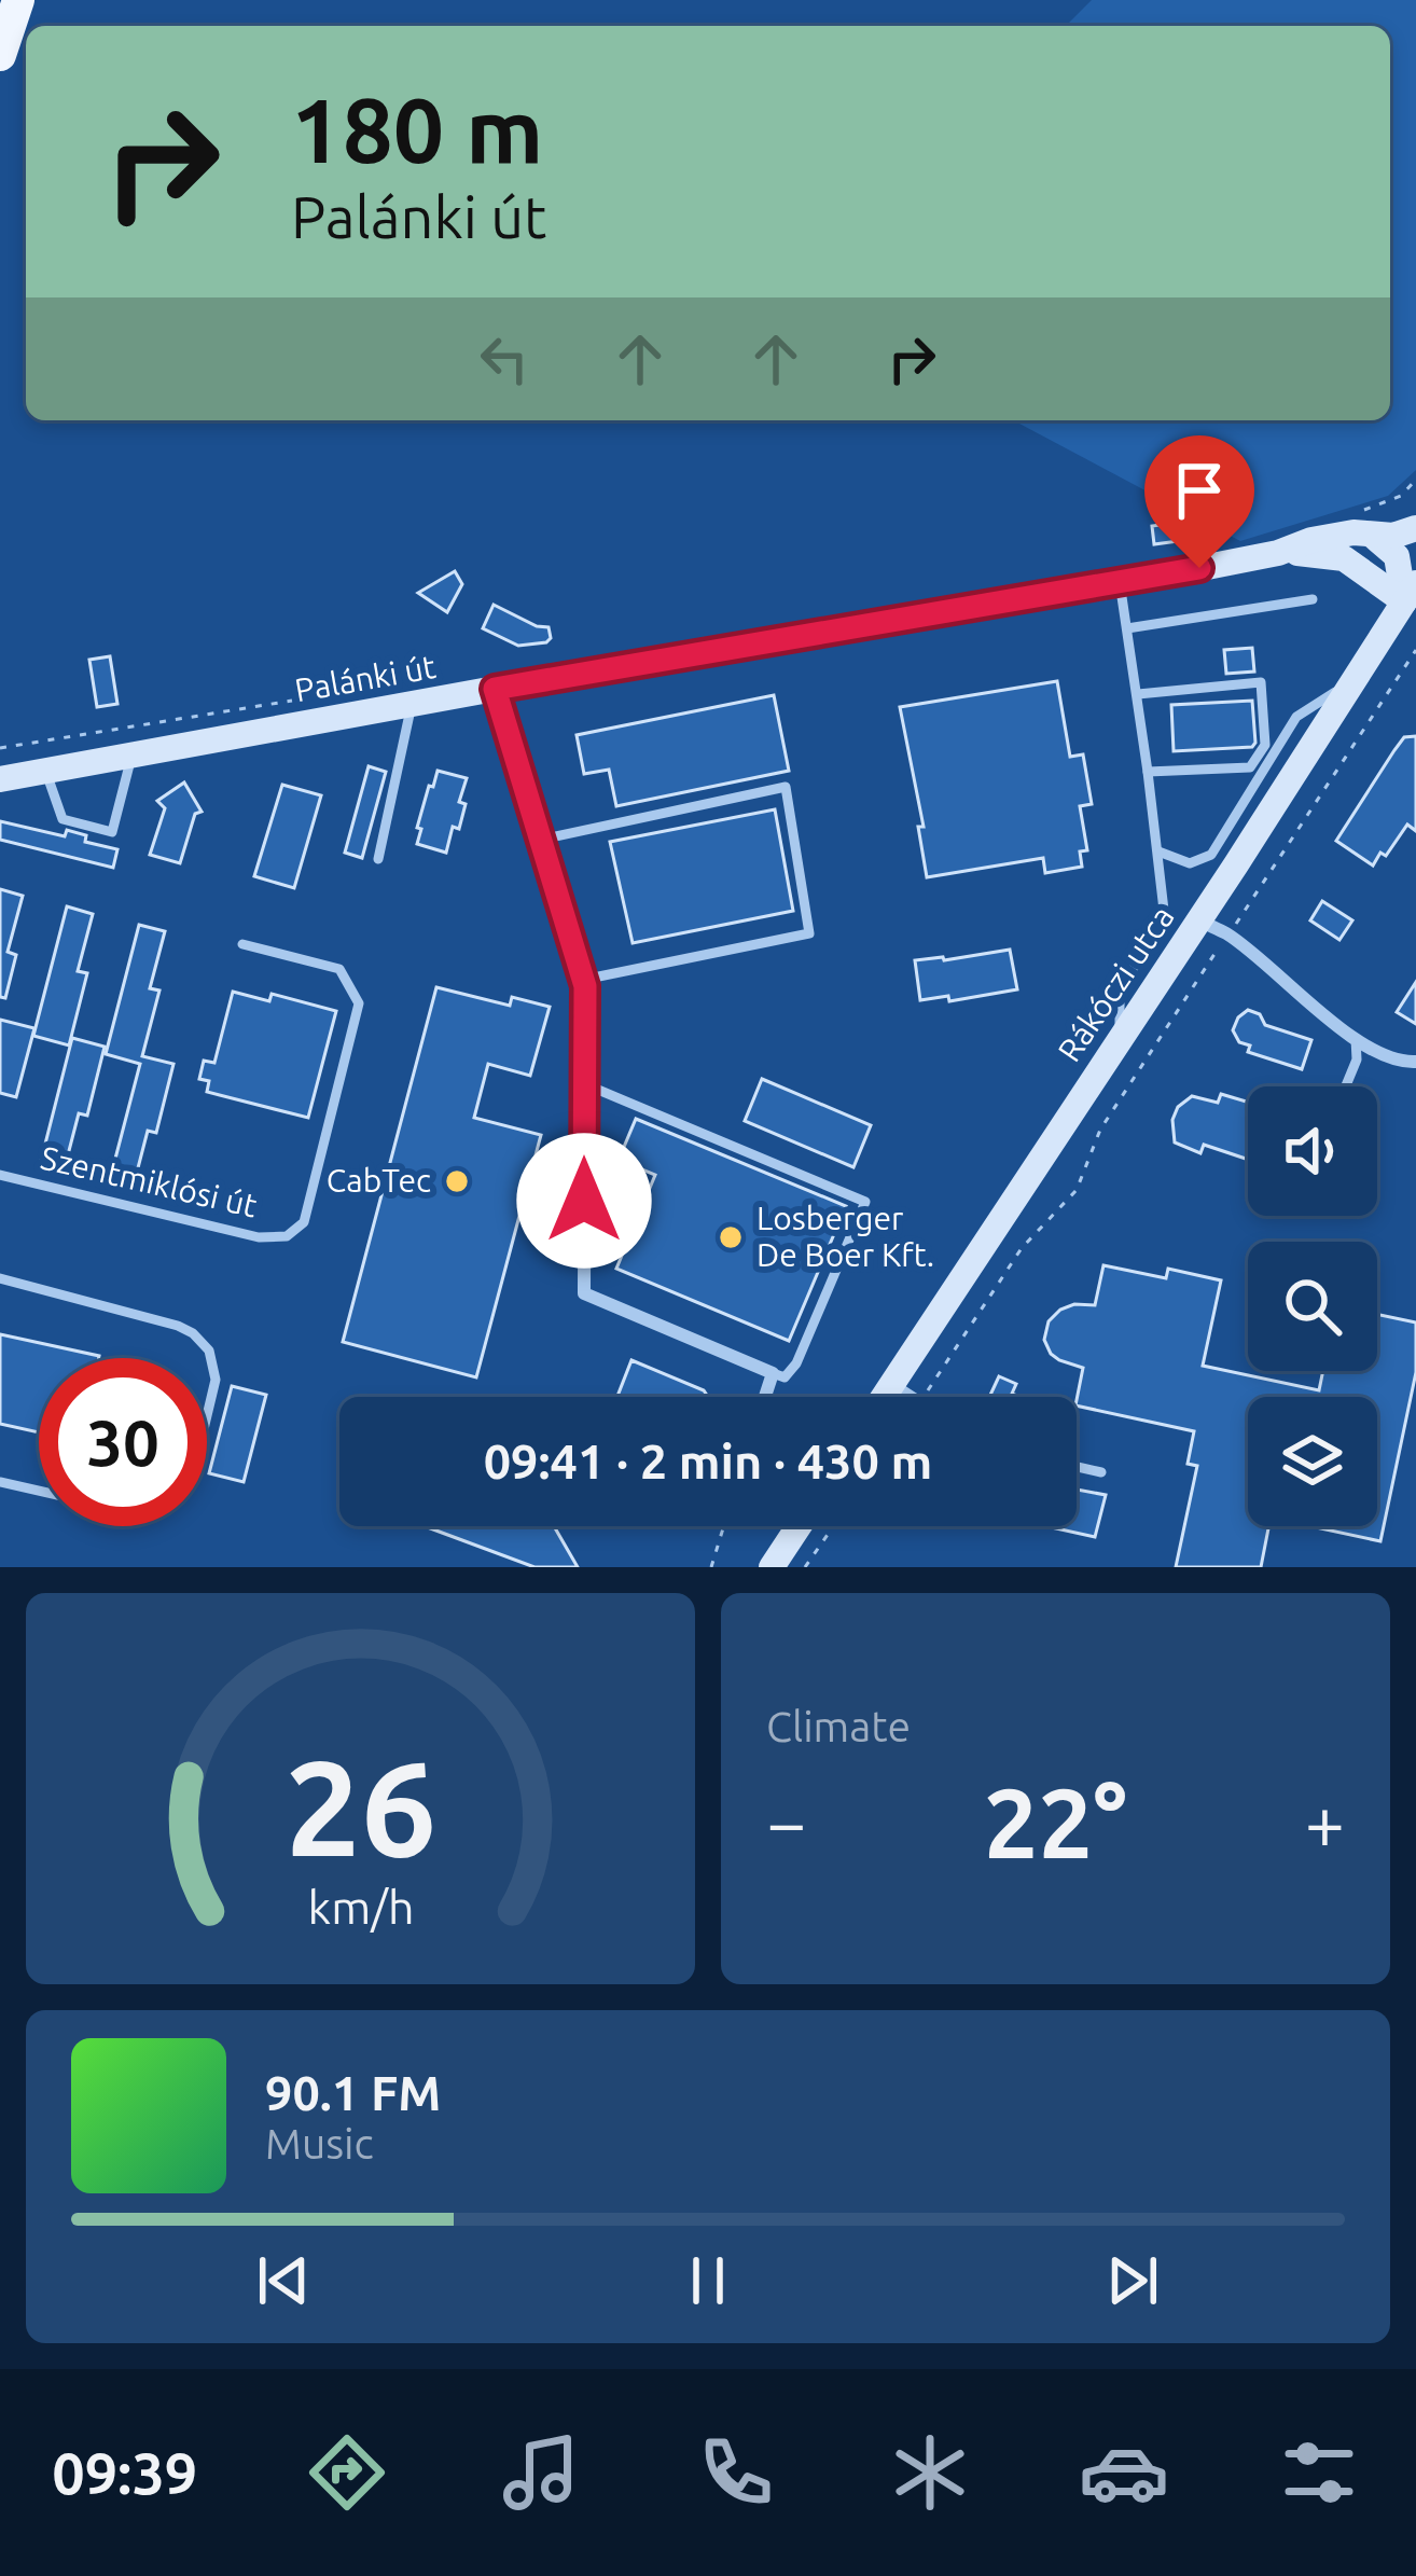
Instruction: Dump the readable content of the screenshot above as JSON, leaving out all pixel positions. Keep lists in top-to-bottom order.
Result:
{
  "streets": {
    "street": ["Palánki út", "Rákóczi utca"],
    "lane": ["Szentmiklósi út"]
  },
  "crossings": [
    ["Palánki út", "Rákóczi utca"]
  ],
  "places": ["CabTec", "Losberger De Boer Kft."],
  "page": {
    "turn": ["180 m", "Palánki út"],
    "limit": "30",
    "trip": "09:41 · 2 min · 430 m",
    "tile": "Climate",
    "heat": ["−", "22°", "+"],
    "song": ["90.1 FM", "Music"],
    "tabs": "09:39",
    "gauge": ["26", "km/h"]
  }
}
